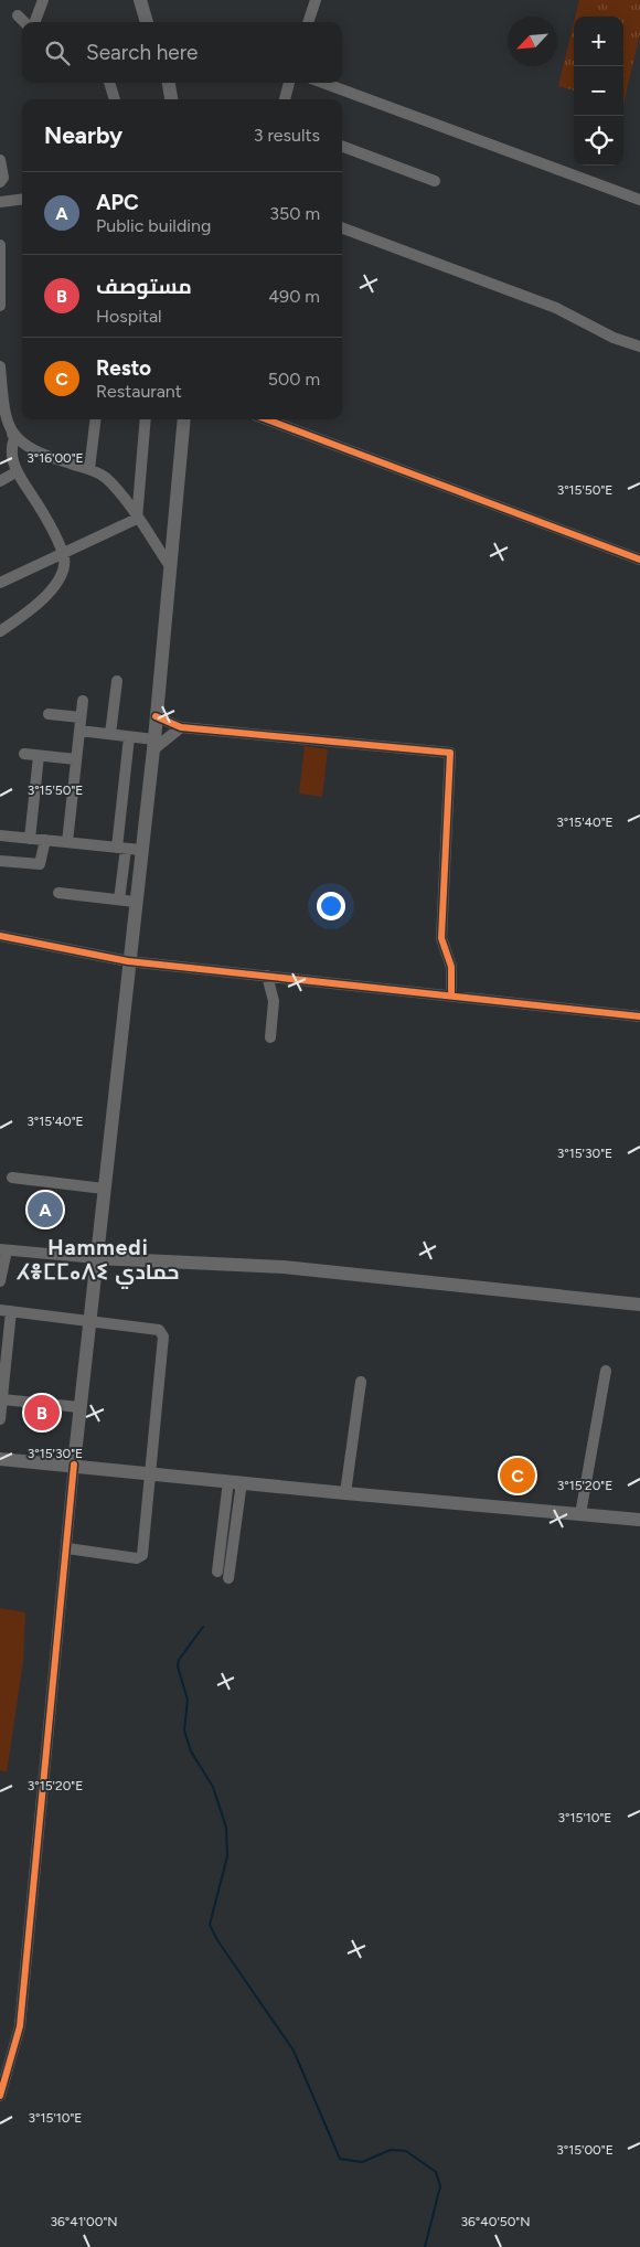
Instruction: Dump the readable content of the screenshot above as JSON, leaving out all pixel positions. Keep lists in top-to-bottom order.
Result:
{
  "districts": ["Hammedi ⵃⴻⵎⵎⴰⴷⵉ حمادي"],
  "north": "bottom left",
  "page": {
    "map_buttons": ["+", "−"],
    "search": "Search here",
    "heading": ["Nearby", "3 results"],
    "list": [
      {
        "mark": "A",
        "name": "APC",
        "note": "Public building",
        "value": "350 m"
      },
      {
        "mark": "B",
        "name": "مستوصف",
        "note": "Hospital",
        "value": "490 m"
      },
      {
        "mark": "C",
        "name": "Resto",
        "note": "Restaurant",
        "value": "500 m"
      }
    ],
    "pins": ["A", "B", "C"]
  },
  "coordinates": [
    "3°16'00\"E",
    "3°15'50\"E",
    "3°15'40\"E",
    "3°15'30\"E",
    "3°15'20\"E",
    "3°15'10\"E",
    "3°15'00\"E",
    "36°41'00\"N",
    "36°40'50\"N"
  ]
}
